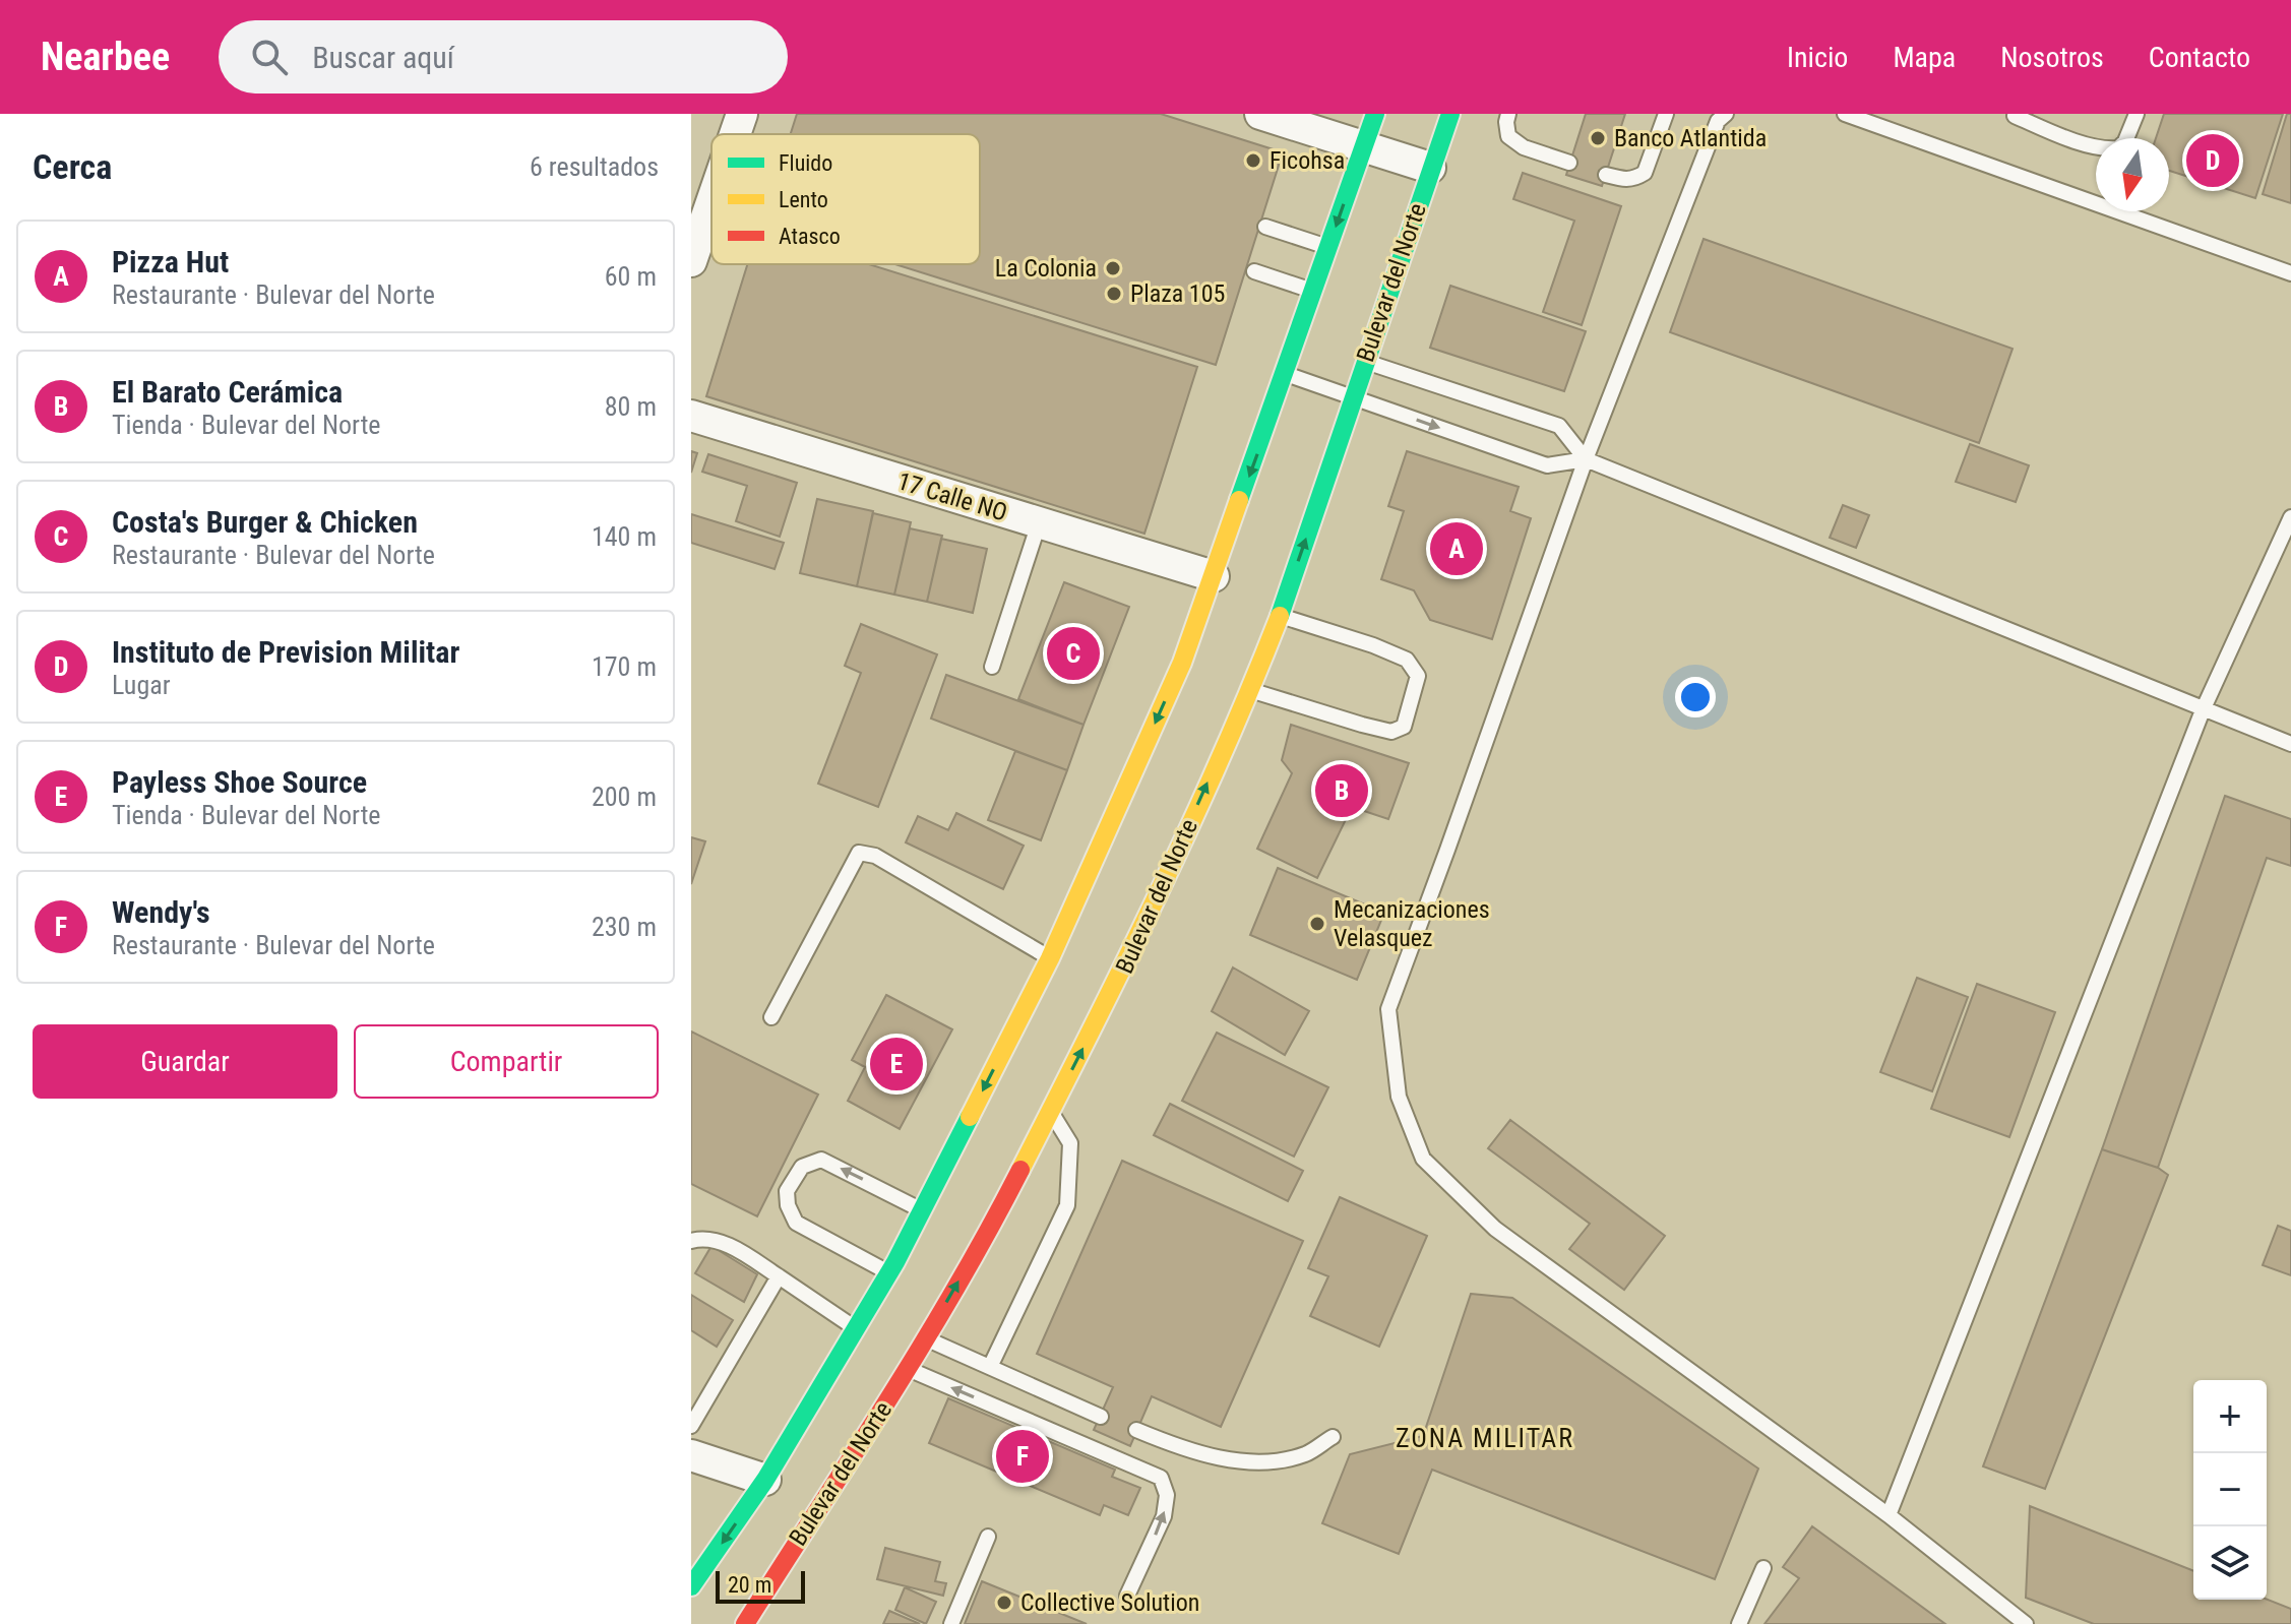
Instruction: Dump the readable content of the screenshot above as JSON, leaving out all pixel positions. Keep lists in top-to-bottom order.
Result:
{
  "streets": {
    "highway": ["Bulevar del Norte"],
    "street": ["17 Calle NO"]
  },
  "districts": ["ZONA MILITAR"],
  "places": [
    "Banco Atlantida",
    "Ficohsa",
    "La Colonia",
    "Plaza 105",
    "Mecanizaciones Velasquez",
    "Collective Solution"
  ],
  "legend": ["Fluido", "Lento", "Atasco"],
  "scale_bar": "20 m",
  "north": "bottom",
  "page": {
    "header": "Nearbee",
    "search": "Buscar aquí",
    "nav": [
      "Inicio",
      "Mapa",
      "Nosotros",
      "Contacto"
    ],
    "heading": ["Cerca", "6 resultados"],
    "pins": [
      "D",
      "A",
      "C",
      "B",
      "E",
      "F"
    ],
    "list": [
      {
        "mark": "A",
        "name": "Pizza Hut",
        "note": "Restaurante · Bulevar del Norte",
        "value": "60 m"
      },
      {
        "mark": "B",
        "name": "El Barato Cerámica",
        "note": "Tienda · Bulevar del Norte",
        "value": "80 m"
      },
      {
        "mark": "C",
        "name": "Costa's Burger & Chicken",
        "note": "Restaurante · Bulevar del Norte",
        "value": "140 m"
      },
      {
        "mark": "D",
        "name": "Instituto de Prevision Militar",
        "note": "Lugar",
        "value": "170 m"
      },
      {
        "mark": "E",
        "name": "Payless Shoe Source",
        "note": "Tienda · Bulevar del Norte",
        "value": "200 m"
      },
      {
        "mark": "F",
        "name": "Wendy's",
        "note": "Restaurante · Bulevar del Norte",
        "value": "230 m"
      }
    ],
    "buttons": ["Guardar", "Compartir"],
    "map_buttons": ["+", "−"],
    "scale": "20 m"
  }
}
